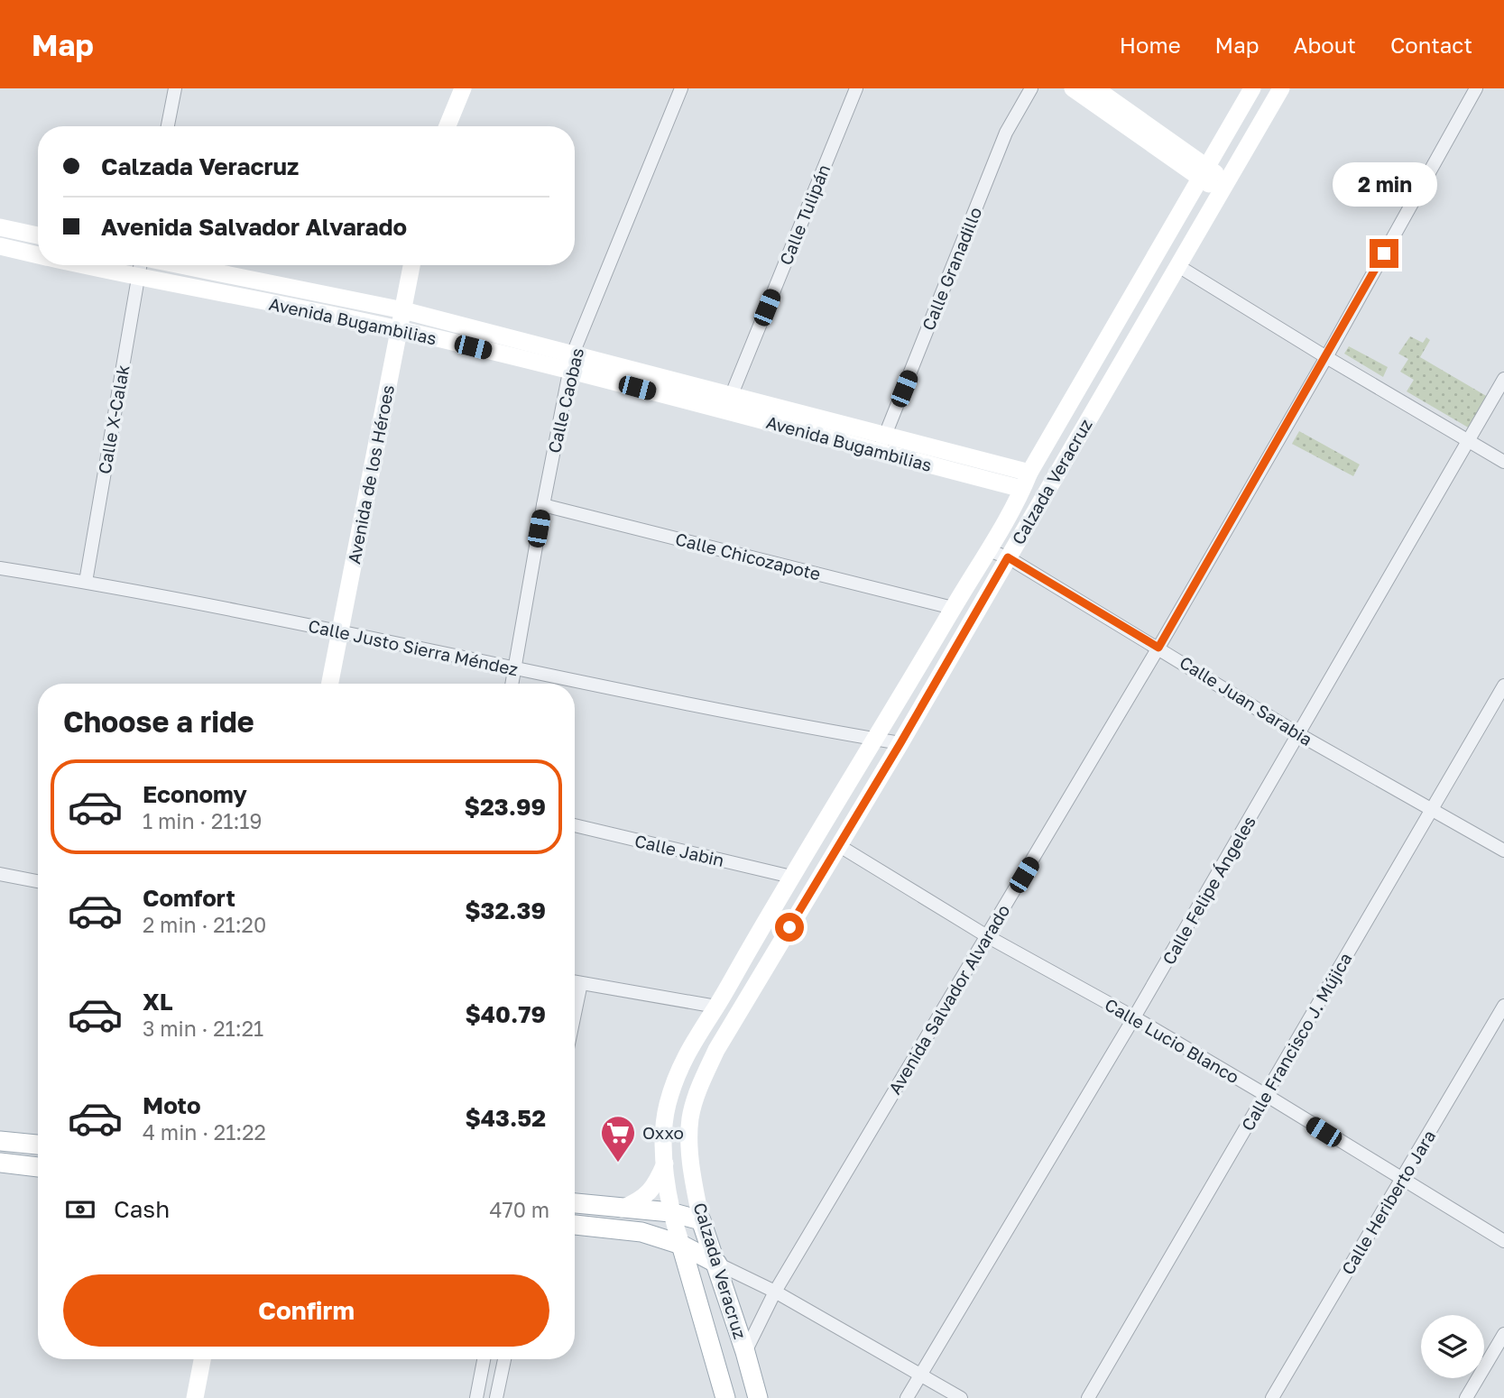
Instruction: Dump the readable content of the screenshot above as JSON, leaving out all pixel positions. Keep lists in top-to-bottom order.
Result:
{
  "streets": {
    "main road": ["Avenida Bugambilias", "Avenida de los Héroes", "Calzada Veracruz"],
    "street": [
      "Calle Tulipán",
      "Calle Granadillo",
      "Calle Caobas",
      "Calle X-Calak",
      "Calle Chicozapote",
      "Calle Justo Sierra Méndez",
      "Calle Juan Sarabia",
      "Calle Jabin",
      "Calle Felipe Ángeles",
      "Avenida Salvador Alvarado",
      "Calle Lucio Blanco",
      "Calle Francisco J. Mújica",
      "Calle Heriberto Jara"
    ]
  },
  "crossings": [
    ["Calle Tulipán", "Avenida Bugambilias"],
    ["Calle Granadillo", "Avenida Bugambilias"],
    ["Avenida Bugambilias", "Calle Caobas"],
    ["Avenida Bugambilias", "Calle X-Calak"],
    ["Avenida Bugambilias", "Avenida de los Héroes"],
    ["Avenida Bugambilias", "Calzada Veracruz"],
    ["Calle Caobas", "Calle Chicozapote"],
    ["Calle Caobas", "Calle Justo Sierra Méndez"],
    ["Calle X-Calak", "Calle Justo Sierra Méndez"],
    ["Avenida de los Héroes", "Calle Justo Sierra Méndez"],
    ["Calzada Veracruz", "Calle Chicozapote"],
    ["Calzada Veracruz", "Calle Justo Sierra Méndez"],
    ["Calzada Veracruz", "Calle Juan Sarabia"],
    ["Calzada Veracruz", "Calle Jabin"],
    ["Calzada Veracruz", "Avenida Salvador Alvarado"],
    ["Calzada Veracruz", "Calle Lucio Blanco"],
    ["Calle Juan Sarabia", "Calle Felipe Ángeles"],
    ["Calle Juan Sarabia", "Avenida Salvador Alvarado"],
    ["Calle Juan Sarabia", "Calle Francisco J. Mújica"],
    ["Calle Felipe Ángeles", "Calle Lucio Blanco"],
    ["Avenida Salvador Alvarado", "Calle Lucio Blanco"],
    ["Calle Lucio Blanco", "Calle Francisco J. Mújica"],
    ["Calle Lucio Blanco", "Calle Heriberto Jara"]
  ],
  "places": {
    "supermarket": ["Oxxo"]
  },
  "page": {
    "header": "Map",
    "nav": [
      "Home",
      "Map",
      "About",
      "Contact"
    ],
    "banner": ["Calzada Veracruz", "Avenida Salvador Alvarado"],
    "bubble": "2 min",
    "heading": "Choose a ride",
    "list": [
      {
        "name": "Economy",
        "note": "1 min · 21:19",
        "value": "$23.99"
      },
      {
        "name": "Comfort",
        "note": "2 min · 21:20",
        "value": "$32.39"
      },
      {
        "name": "XL",
        "note": "3 min · 21:21",
        "value": "$40.79"
      },
      {
        "name": "Moto",
        "note": "4 min · 21:22",
        "value": "$43.52"
      }
    ],
    "pay": ["Cash", "470 m"],
    "buttons": "Confirm"
  }
}
